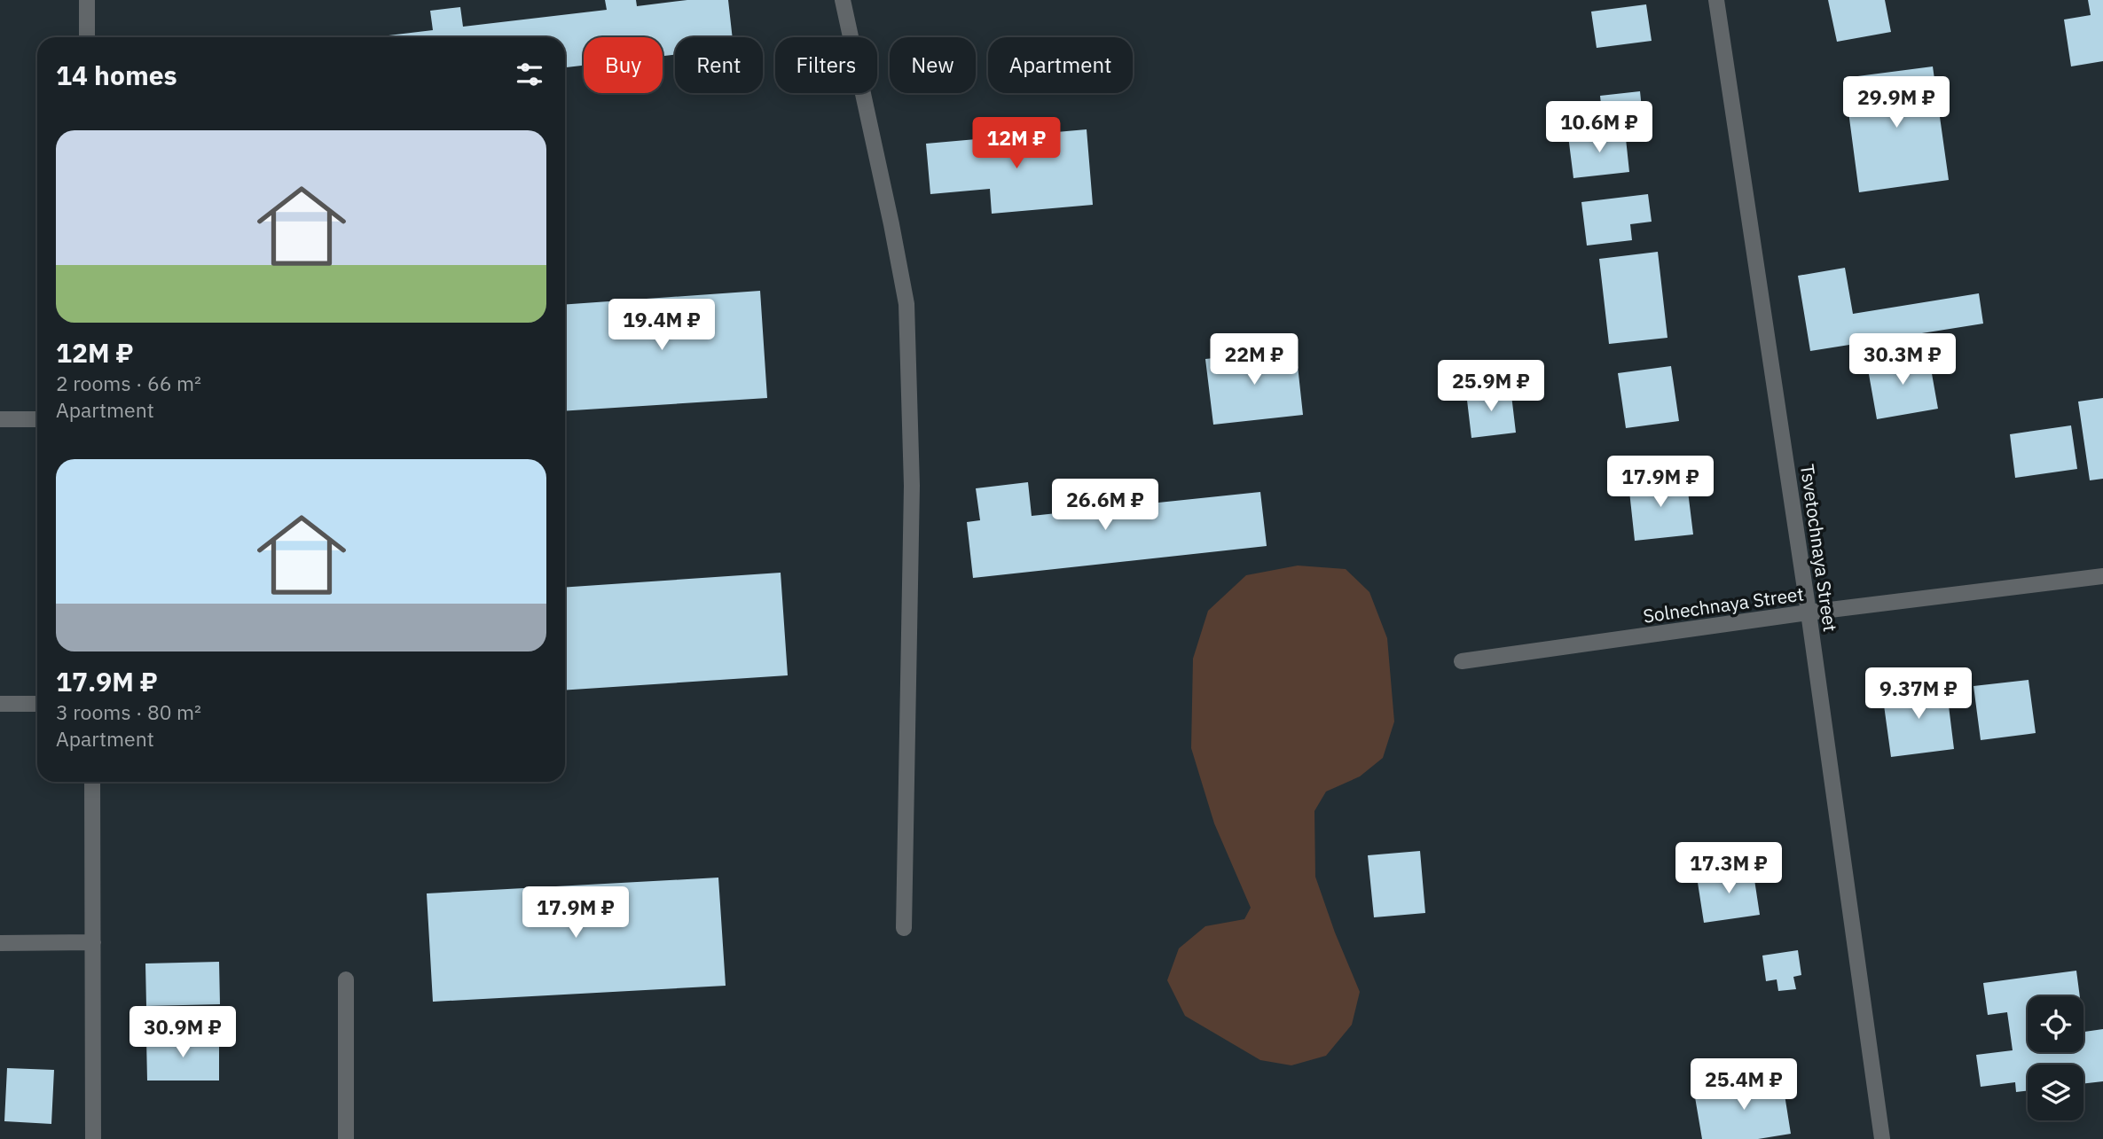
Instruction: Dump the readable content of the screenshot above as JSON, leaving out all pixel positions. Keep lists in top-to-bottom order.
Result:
{
  "streets": {
    "street": ["Tsvetochnaya Street", "Solnechnaya Street"]
  },
  "crossings": [
    ["Tsvetochnaya Street", "Solnechnaya Street"]
  ],
  "page": {
    "chip": [
      "Buy",
      "Rent",
      "Filters",
      "New",
      "Apartment"
    ],
    "heading": "14 homes",
    "price": [
      "29.9M ₽",
      "10.6M ₽",
      "12M ₽",
      "19.4M ₽",
      "22M ₽",
      "30.3M ₽",
      "25.9M ₽",
      "17.9M ₽",
      "26.6M ₽",
      "9.37M ₽",
      "17.3M ₽",
      "17.9M ₽",
      "30.9M ₽",
      "25.4M ₽"
    ],
    "list": [
      {
        "name": "12M ₽",
        "note": "2 rooms · 66 m² · Apartment"
      },
      {
        "name": "17.9M ₽",
        "note": "3 rooms · 80 m² · Apartment"
      }
    ]
  }
}
